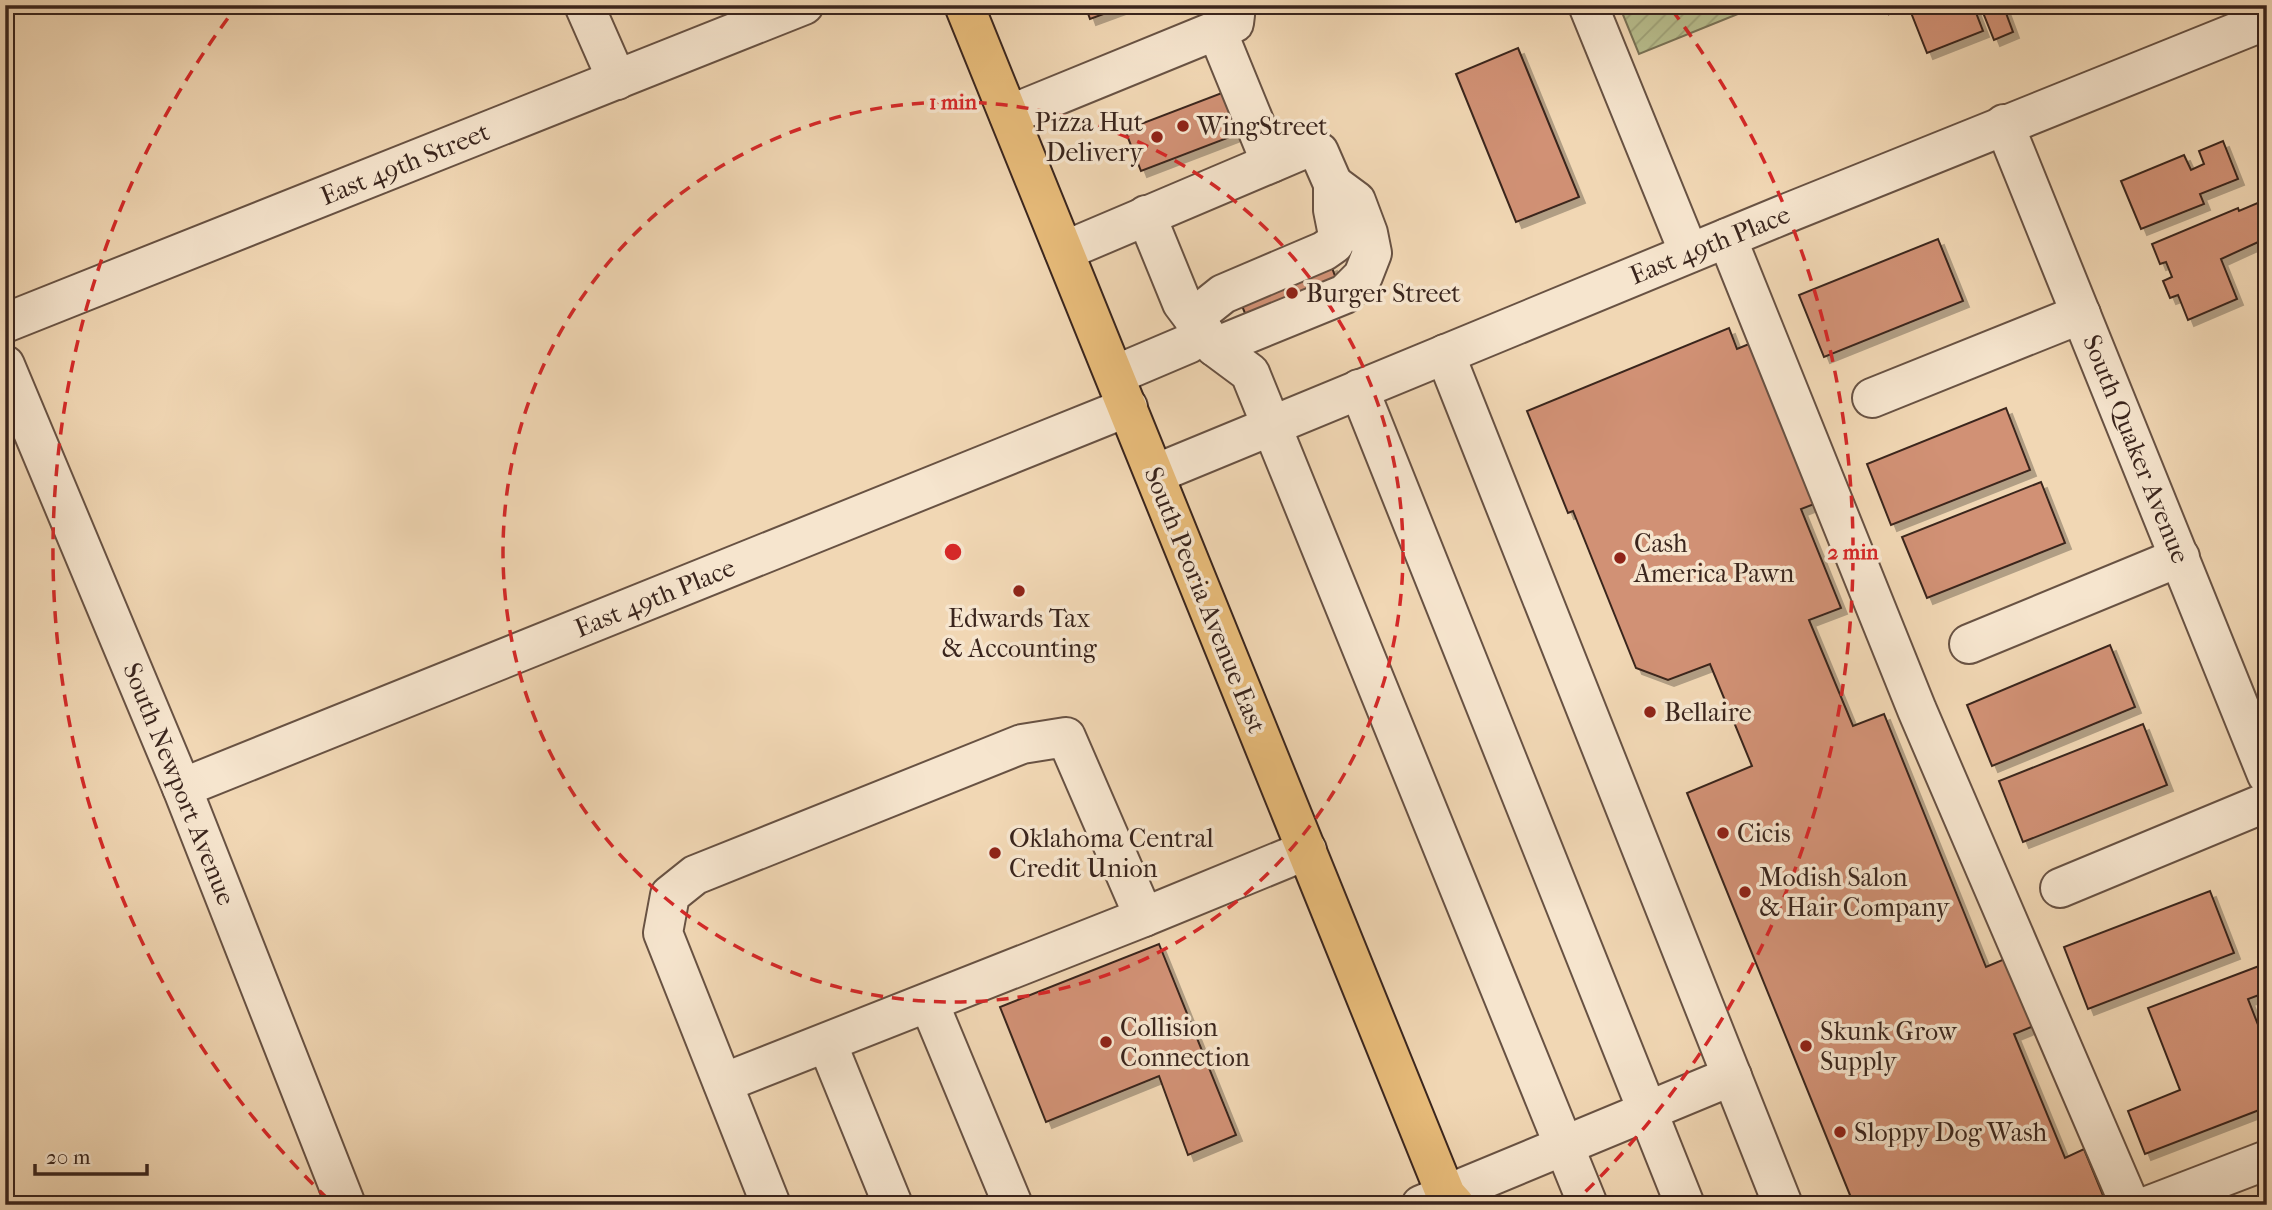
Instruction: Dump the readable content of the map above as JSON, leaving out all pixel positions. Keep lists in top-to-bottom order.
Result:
{
  "streets": {
    "main road": ["South Peoria Avenue East"],
    "street": [
      "East 49th Street",
      "East 49th Place",
      "South Quaker Avenue",
      "South Newport Avenue"
    ]
  },
  "crossings": [
    ["East 49th Place", "South Quaker Avenue"],
    ["East 49th Place", "South Peoria Avenue East"],
    ["East 49th Place", "South Newport Avenue"]
  ],
  "places": [
    "WingStreet",
    "Pizza Hut Delivery",
    "Burger Street",
    "Cash America Pawn",
    "Edwards Tax & Accounting",
    "Bellaire",
    "Cicis",
    "Oklahoma Central Credit Union",
    "Modish Salon & Hair Company",
    "Collision Connection",
    "Skunk Grow Supply",
    "Sloppy Dog Wash"
  ],
  "scale_bar": "20 m",
  "rings": ["1 min", "2 min"]
}
